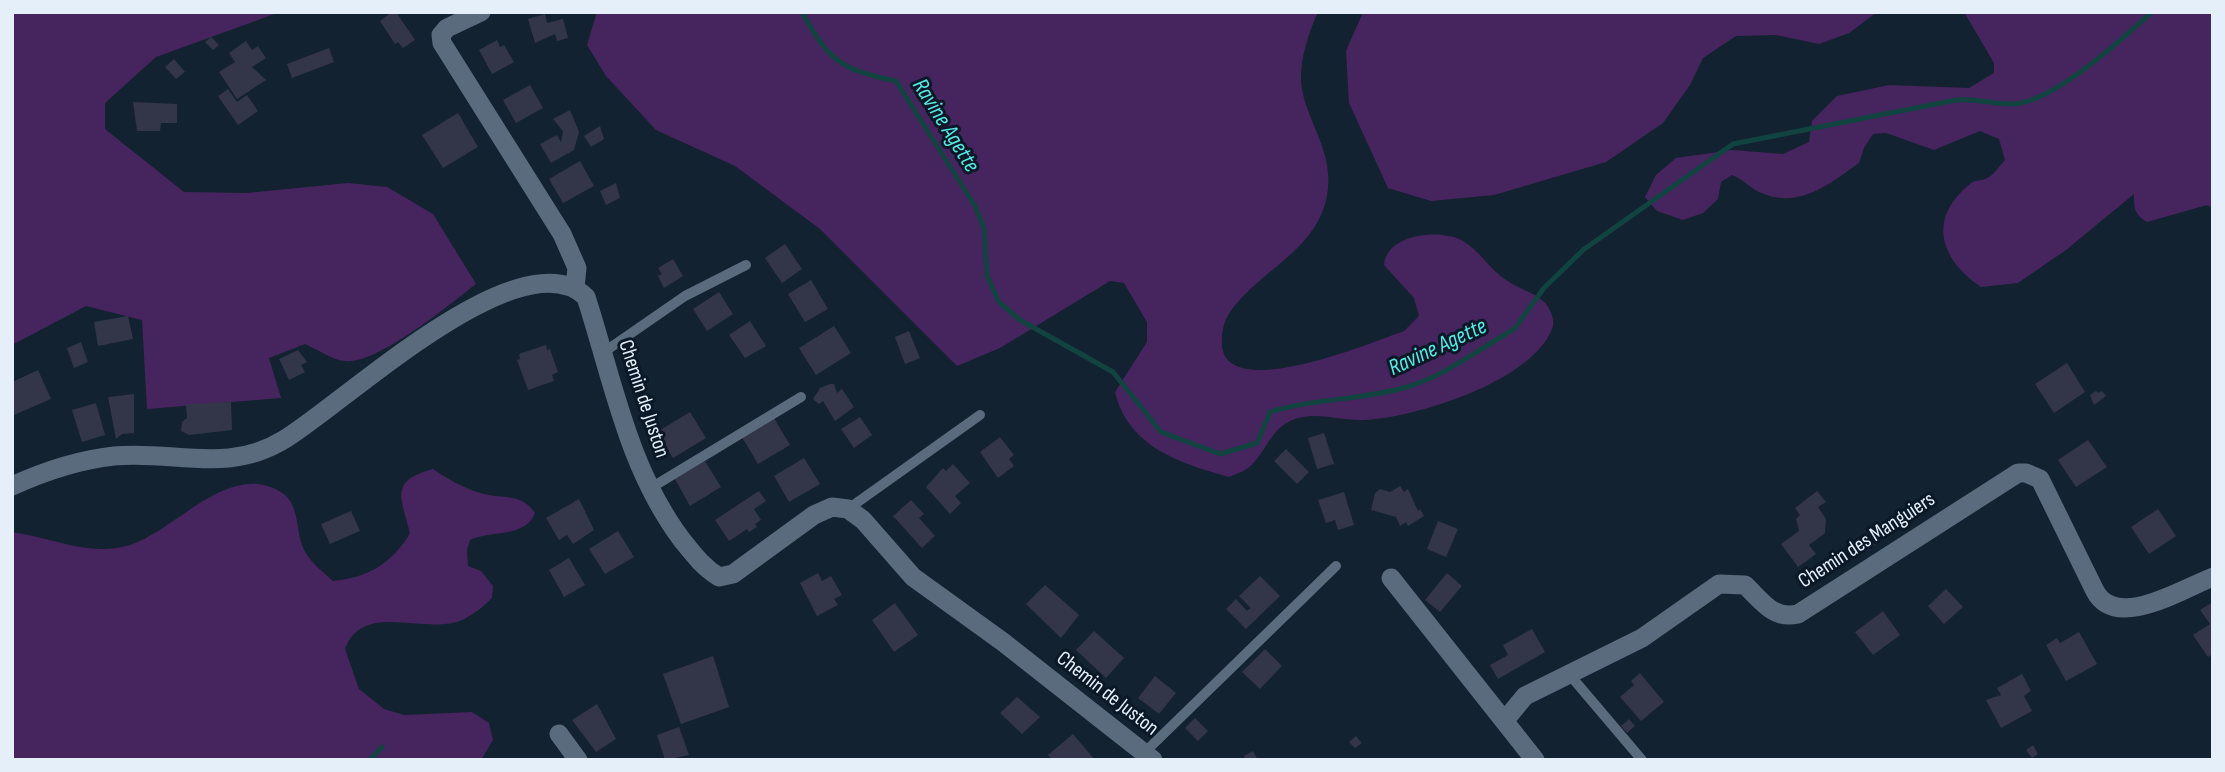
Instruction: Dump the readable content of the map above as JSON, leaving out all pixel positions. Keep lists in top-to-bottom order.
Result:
{
  "streets": {
    "street": ["Chemin de Juston", "Chemin des Manguiers"]
  },
  "water": ["Ravine Agette"]
}
